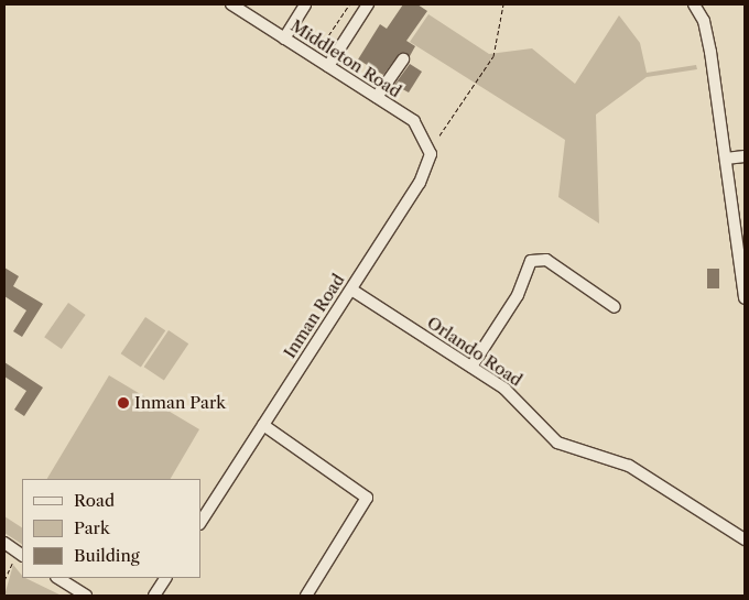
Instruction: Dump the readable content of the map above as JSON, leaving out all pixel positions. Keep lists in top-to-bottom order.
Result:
{
  "streets": {
    "street": ["Middleton Road", "Inman Road", "Orlando Road"]
  },
  "crossings": [
    ["Middleton Road", "Inman Road"],
    ["Inman Road", "Orlando Road"]
  ],
  "places": ["Inman Park"],
  "legend": ["Road", "Park", "Building"]
}
